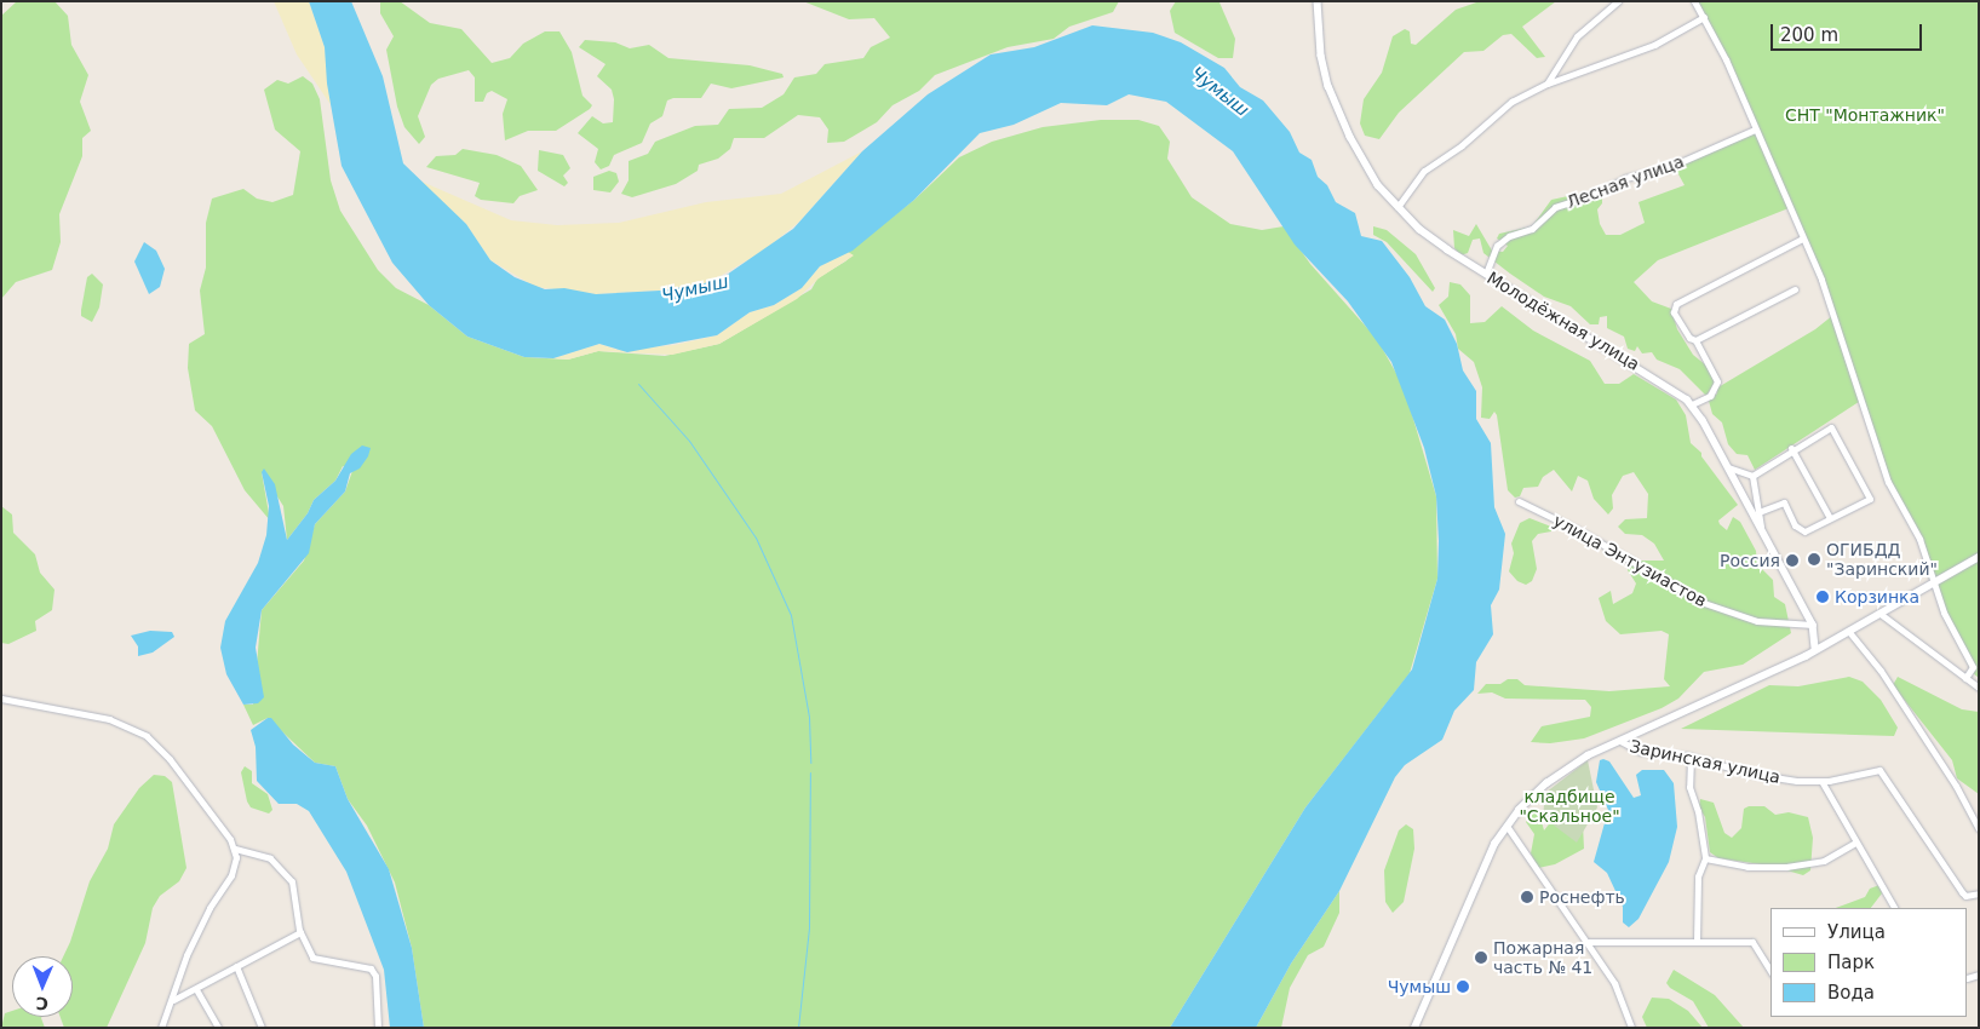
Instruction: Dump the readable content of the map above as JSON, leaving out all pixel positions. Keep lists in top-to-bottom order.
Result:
{
  "streets": {
    "street": [
      "Лесная улица",
      "Молодёжная улица",
      "улица Энтузиастов",
      "Заринская улица"
    ]
  },
  "crossings": [
    ["Лесная улица", "Молодёжная улица"],
    ["Молодёжная улица", "улица Энтузиастов"],
    ["Молодёжная улица", "Заринская улица"]
  ],
  "water": ["Чумыш"],
  "parks": ["СНТ \"Монтажник\"", "кладбище \"Скальное\""],
  "places": [
    "ОГИБДД \"Заринский\"",
    "Россия",
    "Корзинка",
    "Роснефть",
    "Пожарная часть № 41",
    "Чумыш"
  ],
  "legend": ["Улица", "Парк", "Вода"],
  "scale_bar": "200 m",
  "north": "bottom"
}
